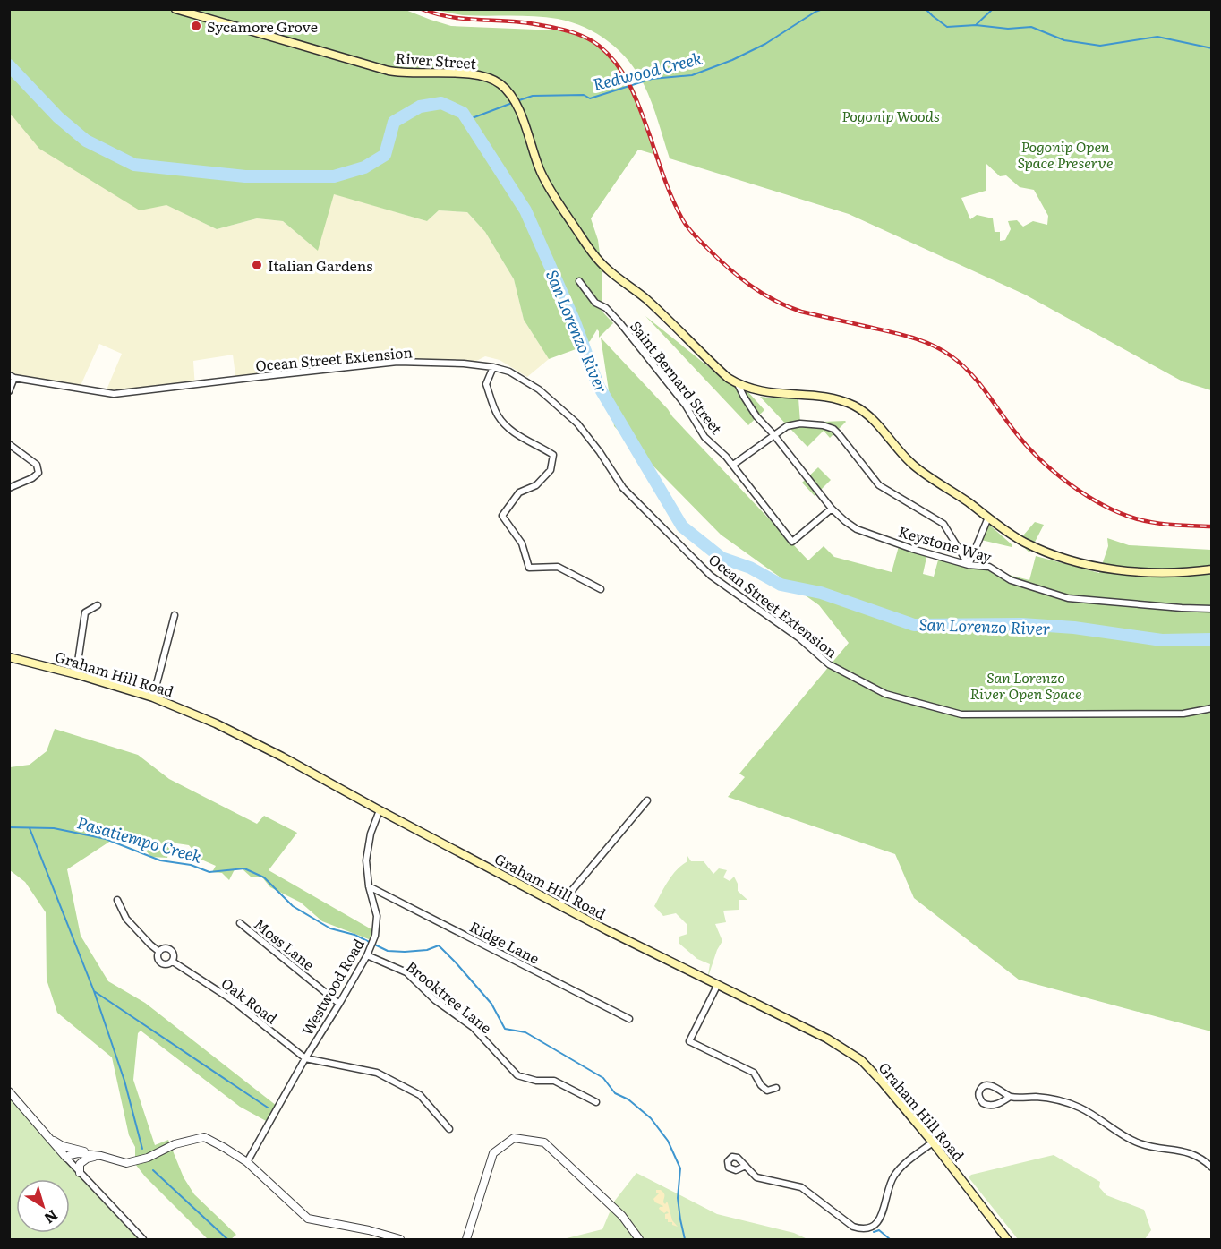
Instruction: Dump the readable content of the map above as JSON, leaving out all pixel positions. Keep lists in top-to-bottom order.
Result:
{
  "streets": {
    "main road": ["River Street", "Graham Hill Road"],
    "street": [
      "Ocean Street Extension",
      "Saint Bernard Street",
      "Keystone Way",
      "Ridge Lane",
      "Moss Lane",
      "Westwood Road",
      "Brooktree Lane",
      "Oak Road"
    ]
  },
  "crossings": [
    ["River Street", "Keystone Way"],
    ["Saint Bernard Street", "Keystone Way"],
    ["Graham Hill Road", "Westwood Road"],
    ["Ridge Lane", "Westwood Road"],
    ["Moss Lane", "Westwood Road"],
    ["Westwood Road", "Brooktree Lane"],
    ["Westwood Road", "Oak Road"]
  ],
  "water": ["Redwood Creek", "San Lorenzo River", "Pasatiempo Creek"],
  "parks": ["Pogonip Woods", "Pogonip Open Space Preserve", "San Lorenzo River Open Space"],
  "places": ["Sycamore Grove", "Italian Gardens"],
  "north": "bottom right"
}
